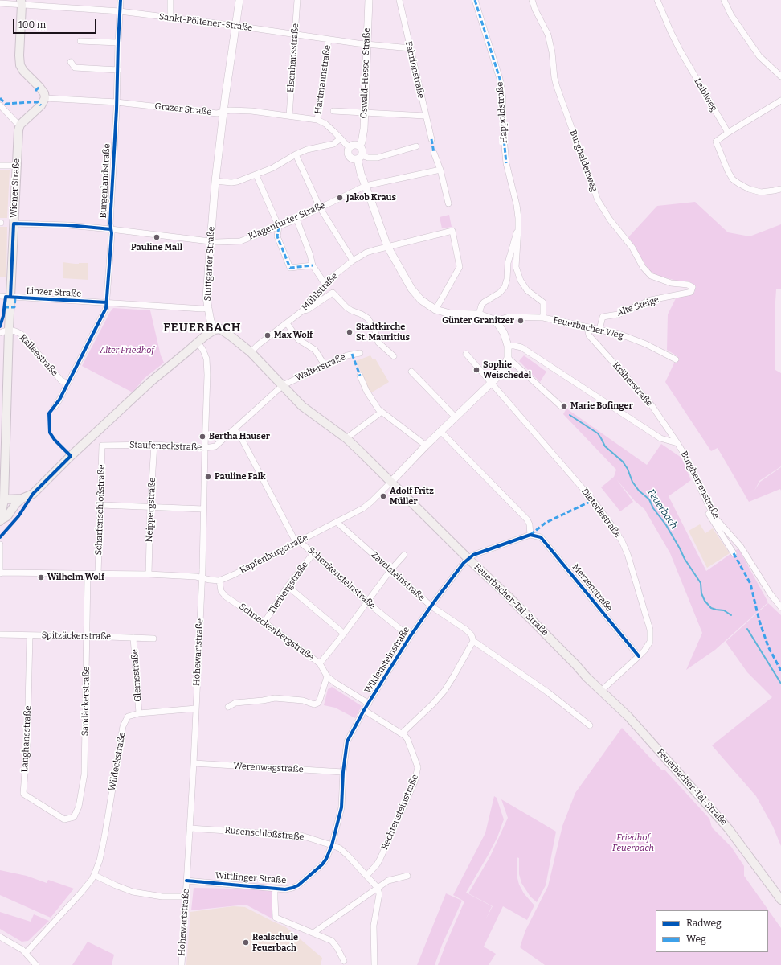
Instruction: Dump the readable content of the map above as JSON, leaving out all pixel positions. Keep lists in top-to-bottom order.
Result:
{
  "streets": {
    "main road": ["Wiener Straße", "Feuerbacher-Tal-Straße"],
    "street": [
      "Sankt-Pöltener-Straße",
      "Elsenhansstraße",
      "Fahrionstraße",
      "Oswald-Hesse-Straße",
      "Hartmannstraße",
      "Leiblweg",
      "Grazer Straße",
      "Happoldstraße",
      "Burghaldenweg",
      "Burgenlandstraße",
      "Klagenfurter Straße",
      "Stuttgarter Straße",
      "Mühlstraße",
      "Linzer Straße",
      "Alte Steige",
      "Feuerbacher Weg",
      "Kalleestraße",
      "Walterstraße",
      "Kräherstraße",
      "Staufeneckstraße",
      "Burgherrenstraße",
      "Scharfenschloßstraße",
      "Neippergstraße",
      "Dieterlestraße",
      "Kapfenburgstraße",
      "Zavelsteinstraße",
      "Schenkensteinstraße",
      "Tierbergstraße",
      "Merzenstraße",
      "Schneckenbergstraße",
      "Spitzäckerstraße",
      "Hohewartstraße",
      "Wildensteinstraße",
      "Glemsstraße",
      "Sandäckerstraße",
      "Langhansstraße",
      "Wildeckstraße",
      "Werenwagstraße",
      "Rechtensteinstraße",
      "Rusenschloßstraße",
      "Wittlinger Straße"
    ]
  },
  "crossings": [
    ["Sankt-Pöltener-Straße", "Elsenhansstraße"],
    ["Sankt-Pöltener-Straße", "Fahrionstraße"],
    ["Sankt-Pöltener-Straße", "Oswald-Hesse-Straße"],
    ["Sankt-Pöltener-Straße", "Hartmannstraße"],
    ["Sankt-Pöltener-Straße", "Burgenlandstraße"],
    ["Sankt-Pöltener-Straße", "Stuttgarter Straße"],
    ["Elsenhansstraße", "Grazer Straße"],
    ["Oswald-Hesse-Straße", "Grazer Straße"],
    ["Oswald-Hesse-Straße", "Klagenfurter Straße"],
    ["Hartmannstraße", "Grazer Straße"],
    ["Grazer Straße", "Burgenlandstraße"],
    ["Grazer Straße", "Stuttgarter Straße"],
    ["Happoldstraße", "Feuerbacher Weg"],
    ["Burghaldenweg", "Alte Steige"],
    ["Burgenlandstraße", "Klagenfurter Straße"],
    ["Burgenlandstraße", "Linzer Straße"],
    ["Burgenlandstraße", "Kalleestraße"],
    ["Wiener Straße", "Klagenfurter Straße"],
    ["Wiener Straße", "Linzer Straße"],
    ["Wiener Straße", "Kalleestraße"],
    ["Klagenfurter Straße", "Stuttgarter Straße"],
    ["Stuttgarter Straße", "Linzer Straße"],
    ["Stuttgarter Straße", "Feuerbacher-Tal-Straße"],
    ["Mühlstraße", "Feuerbacher-Tal-Straße"],
    ["Alte Steige", "Feuerbacher Weg"],
    ["Feuerbacher Weg", "Kräherstraße"],
    ["Walterstraße", "Staufeneckstraße"],
    ["Walterstraße", "Feuerbacher-Tal-Straße"],
    ["Kräherstraße", "Burgherrenstraße"],
    ["Staufeneckstraße", "Scharfenschloßstraße"],
    ["Staufeneckstraße", "Neippergstraße"],
    ["Staufeneckstraße", "Schenkensteinstraße"],
    ["Staufeneckstraße", "Feuerbacher-Tal-Straße"],
    ["Staufeneckstraße", "Hohewartstraße"],
    ["Scharfenschloßstraße", "Kapfenburgstraße"],
    ["Neippergstraße", "Kapfenburgstraße"],
    ["Dieterlestraße", "Kapfenburgstraße"],
    ["Dieterlestraße", "Merzenstraße"],
    ["Dieterlestraße", "Feuerbacher-Tal-Straße"],
    ["Kapfenburgstraße", "Zavelsteinstraße"],
    ["Kapfenburgstraße", "Schenkensteinstraße"],
    ["Kapfenburgstraße", "Feuerbacher-Tal-Straße"],
    ["Kapfenburgstraße", "Schneckenbergstraße"],
    ["Kapfenburgstraße", "Hohewartstraße"],
    ["Kapfenburgstraße", "Sandäckerstraße"],
    ["Zavelsteinstraße", "Wildensteinstraße"],
    ["Schenkensteinstraße", "Tierbergstraße"],
    ["Schenkensteinstraße", "Wildensteinstraße"],
    ["Tierbergstraße", "Schneckenbergstraße"],
    ["Merzenstraße", "Wildensteinstraße"],
    ["Feuerbacher-Tal-Straße", "Wildensteinstraße"],
    ["Schneckenbergstraße", "Wildensteinstraße"],
    ["Spitzäckerstraße", "Glemsstraße"],
    ["Spitzäckerstraße", "Sandäckerstraße"],
    ["Spitzäckerstraße", "Langhansstraße"],
    ["Hohewartstraße", "Wildeckstraße"],
    ["Hohewartstraße", "Werenwagstraße"],
    ["Hohewartstraße", "Rusenschloßstraße"],
    ["Hohewartstraße", "Wittlinger Straße"],
    ["Wildensteinstraße", "Werenwagstraße"],
    ["Wildensteinstraße", "Rechtensteinstraße"],
    ["Wildensteinstraße", "Rusenschloßstraße"],
    ["Wildensteinstraße", "Wittlinger Straße"],
    ["Glemsstraße", "Wildeckstraße"],
    ["Sandäckerstraße", "Langhansstraße"],
    ["Rechtensteinstraße", "Rusenschloßstraße"],
    ["Rusenschloßstraße", "Wittlinger Straße"]
  ],
  "districts": ["FEUERBACH"],
  "water": ["Feuerbach"],
  "parks": ["Alter Friedhof", "Friedhof Feuerbach"],
  "places": [
    "Jakob Kraus",
    "Pauline Mall",
    "Günter Granitzer",
    "Stadtkirche St. Mauritius",
    "Max Wolf",
    "Sophie Weischedel",
    "Marie Bofinger",
    "Bertha Hauser",
    "Pauline Falk",
    "Adolf Fritz Müller",
    "Wilhelm Wolf",
    "Realschule Feuerbach"
  ],
  "legend": ["Radweg", "Weg"],
  "scale_bar": "100 m"
}
